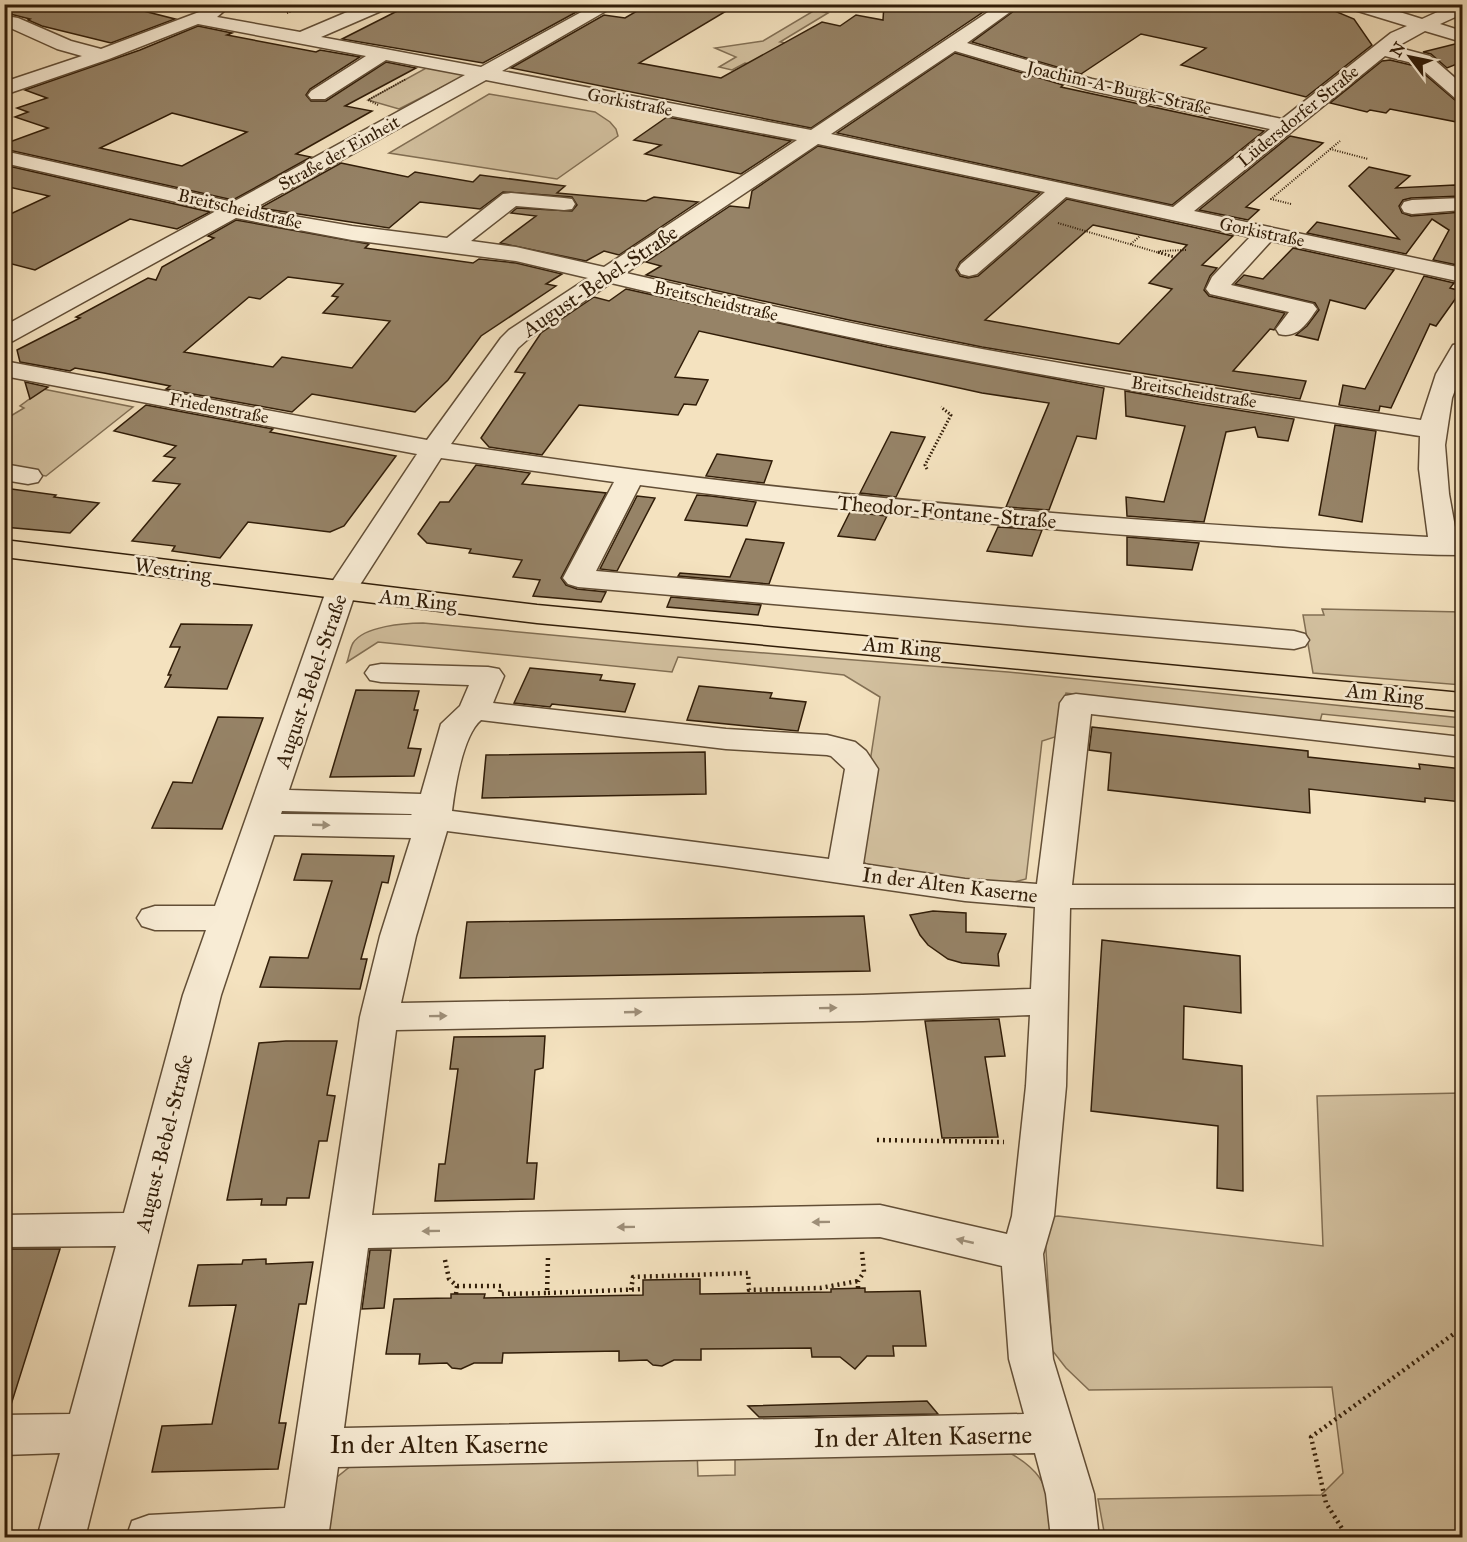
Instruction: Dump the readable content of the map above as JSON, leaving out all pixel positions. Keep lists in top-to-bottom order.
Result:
{
  "streets": {
    "main road": ["Westring", "Am Ring"],
    "street": [
      "Joachim-A-Burgk-Straße",
      "Gorkistraße",
      "Lüdersdorfer Straße",
      "Straße der Einheit",
      "Breitscheidstraße",
      "August-Bebel-Straße",
      "Friedenstraße",
      "Theodor-Fontane-Straße",
      "In der Alten Kaserne"
    ]
  },
  "crossings": [
    ["Joachim-A-Burgk-Straße", "Lüdersdorfer Straße"],
    ["Joachim-A-Burgk-Straße", "August-Bebel-Straße"],
    ["Gorkistraße", "Lüdersdorfer Straße"],
    ["Gorkistraße", "Straße der Einheit"],
    ["Gorkistraße", "August-Bebel-Straße"],
    ["Straße der Einheit", "Breitscheidstraße"],
    ["Breitscheidstraße", "August-Bebel-Straße"],
    ["August-Bebel-Straße", "Friedenstraße"],
    ["August-Bebel-Straße", "Theodor-Fontane-Straße"],
    ["August-Bebel-Straße", "Westring"],
    ["August-Bebel-Straße", "Am Ring"],
    ["August-Bebel-Straße", "In der Alten Kaserne"],
    ["Friedenstraße", "Theodor-Fontane-Straße"],
    ["Westring", "Am Ring"]
  ],
  "north": "top left"
}
